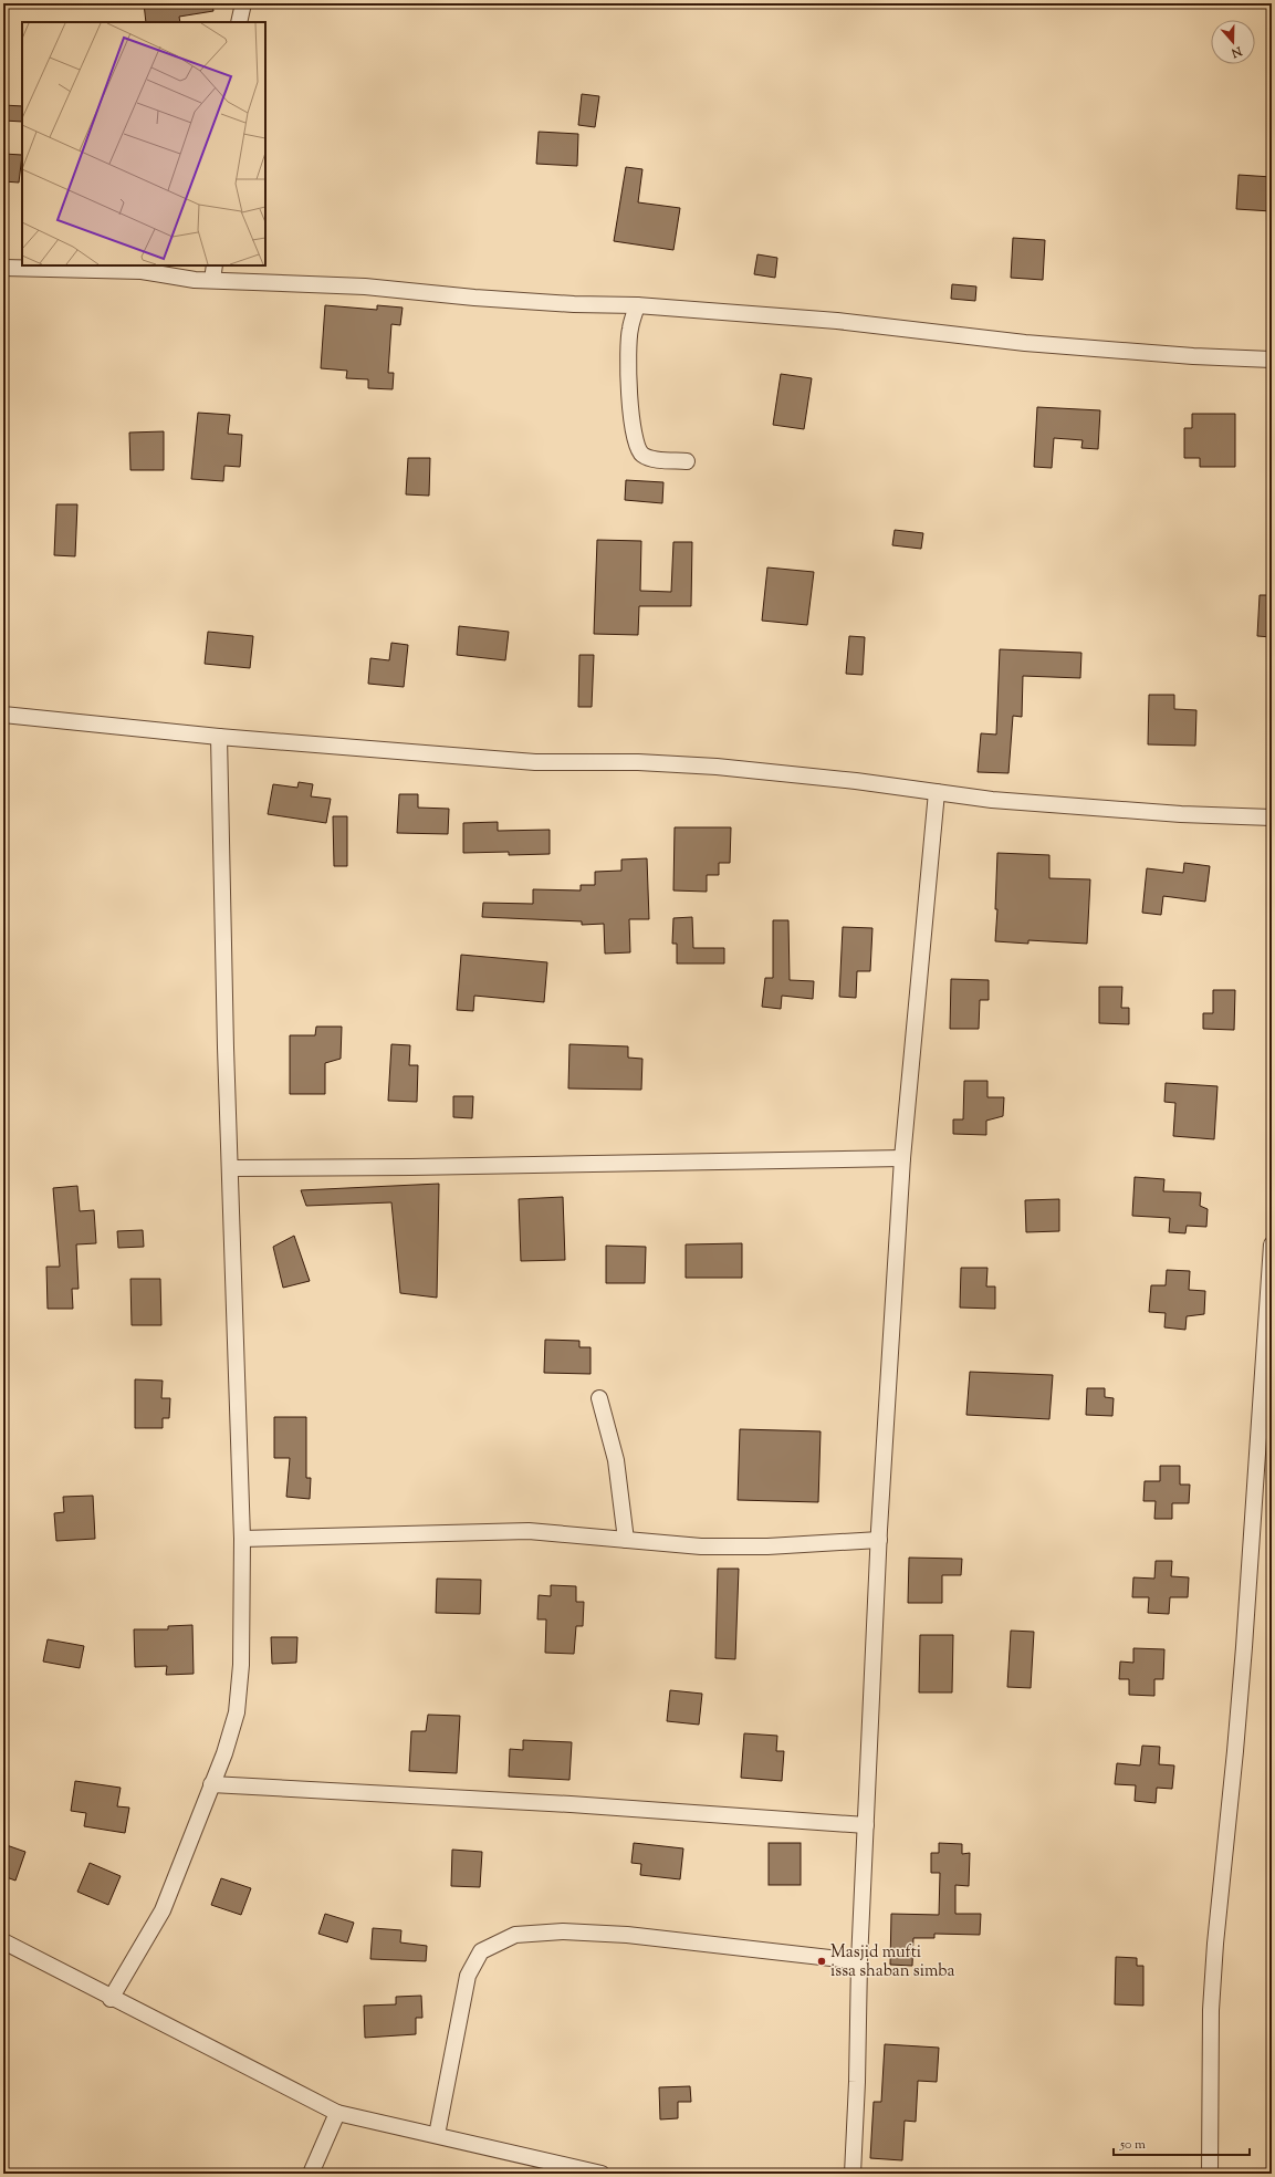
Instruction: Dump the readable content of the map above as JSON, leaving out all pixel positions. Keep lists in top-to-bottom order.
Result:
{
  "places": ["Masjid mufti issa shaban simba"],
  "scale_bar": "50 m",
  "north": "bottom"
}
